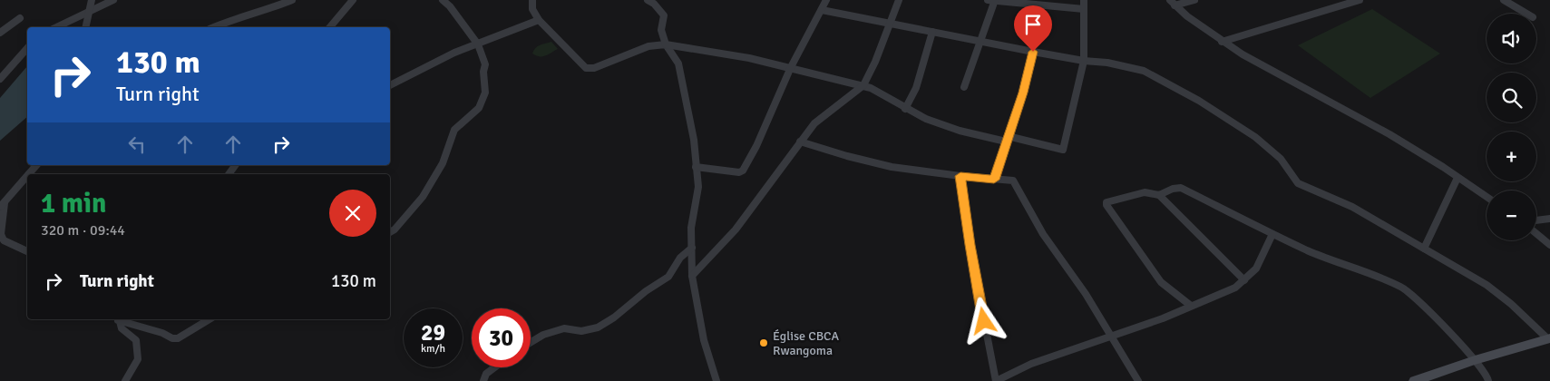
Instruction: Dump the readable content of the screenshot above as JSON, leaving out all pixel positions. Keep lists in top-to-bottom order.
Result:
{
  "places": ["Église CBCA Rwangoma"],
  "page": {
    "map_buttons": ["+", "−"],
    "turn": ["130 m", "Turn right"],
    "heading": ["1 min", "320 m · 09:44"],
    "list": [
      {
        "name": "Turn right",
        "value": "130 m"
      }
    ],
    "speed": "29 km/h",
    "limit": "30"
  }
}
